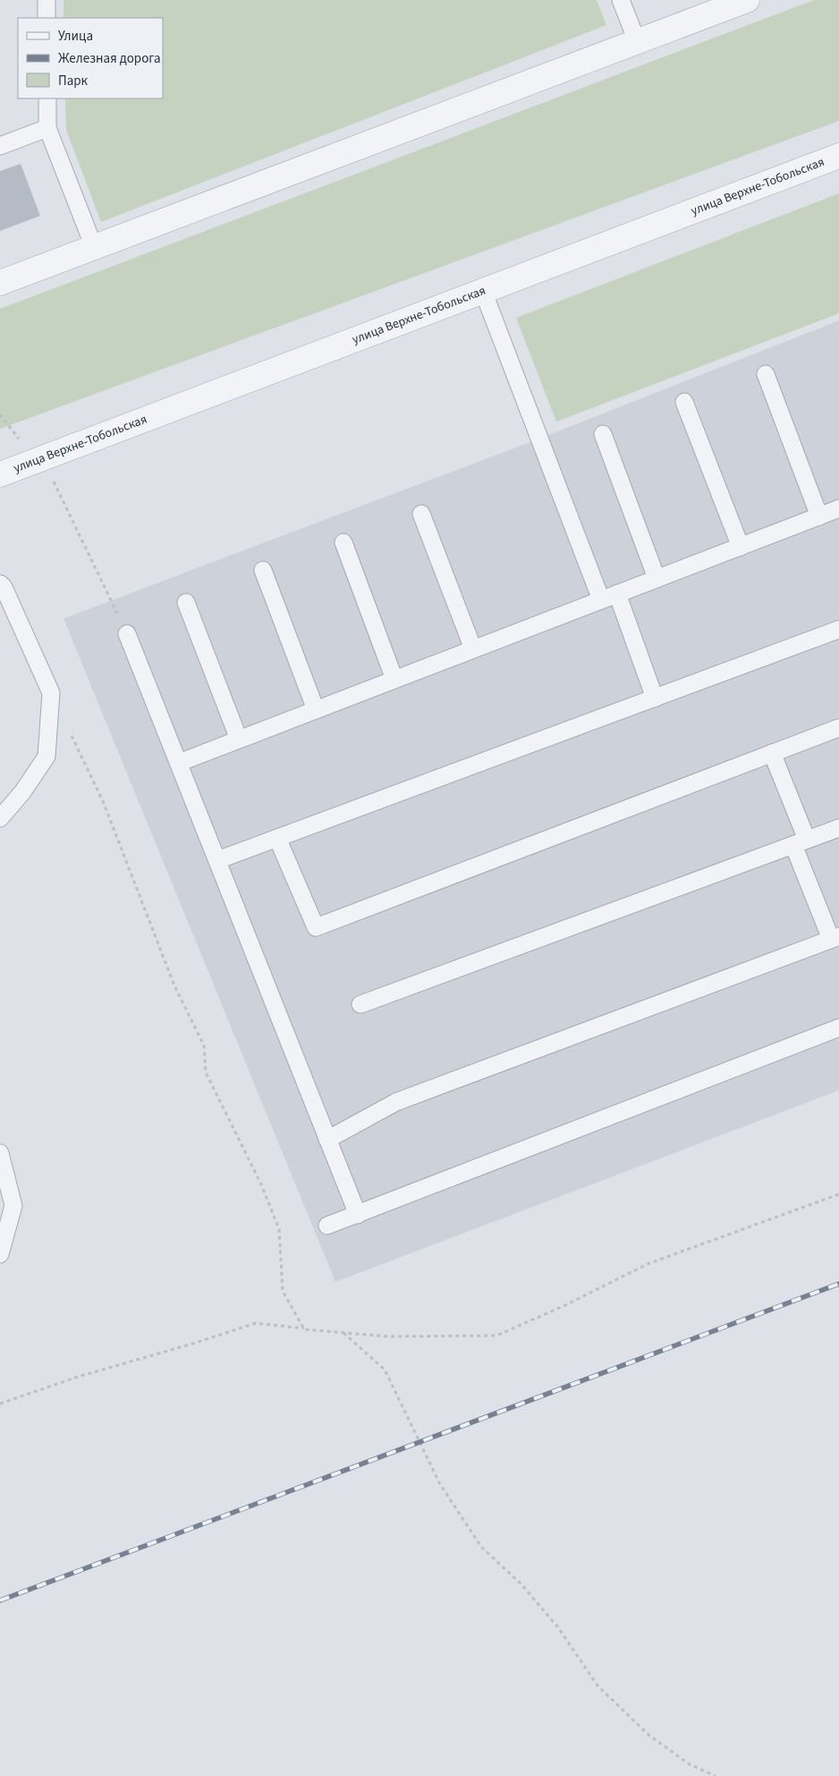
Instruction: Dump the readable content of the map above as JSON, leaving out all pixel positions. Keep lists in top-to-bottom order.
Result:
{
  "streets": {
    "street": ["улица Верхне-Тобольская"]
  },
  "legend": ["Улица", "Железная дорога", "Парк"]
}
